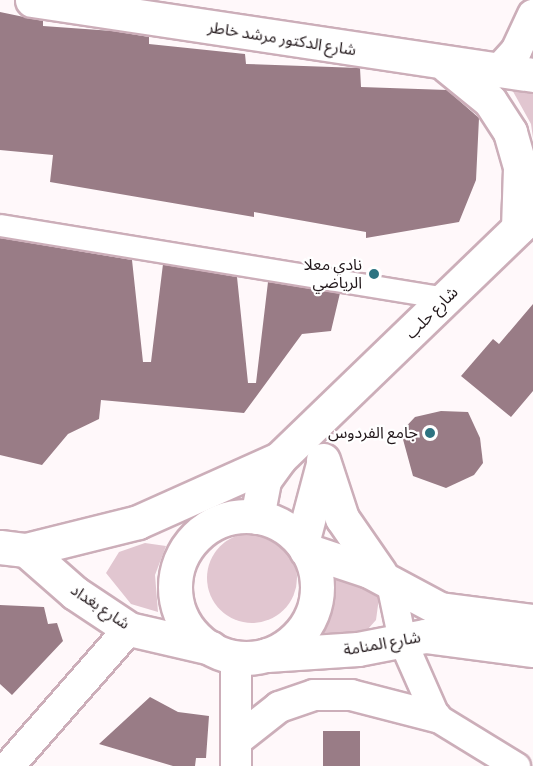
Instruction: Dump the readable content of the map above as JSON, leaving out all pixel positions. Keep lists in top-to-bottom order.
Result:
{
  "streets": {
    "main road": [
      "شارع الدكتور مرشد خاطر",
      "شارع حلب",
      "شارع بغداد",
      "شارع المنامة"
    ]
  },
  "crossings": [
    ["شارع حلب", "شارع بغداد"],
    ["شارع حلب", "شارع المنامة"],
    ["شارع بغداد", "شارع المنامة"]
  ],
  "places": ["نادي معلا الرياضي", "جامع الفردوس"]
}
